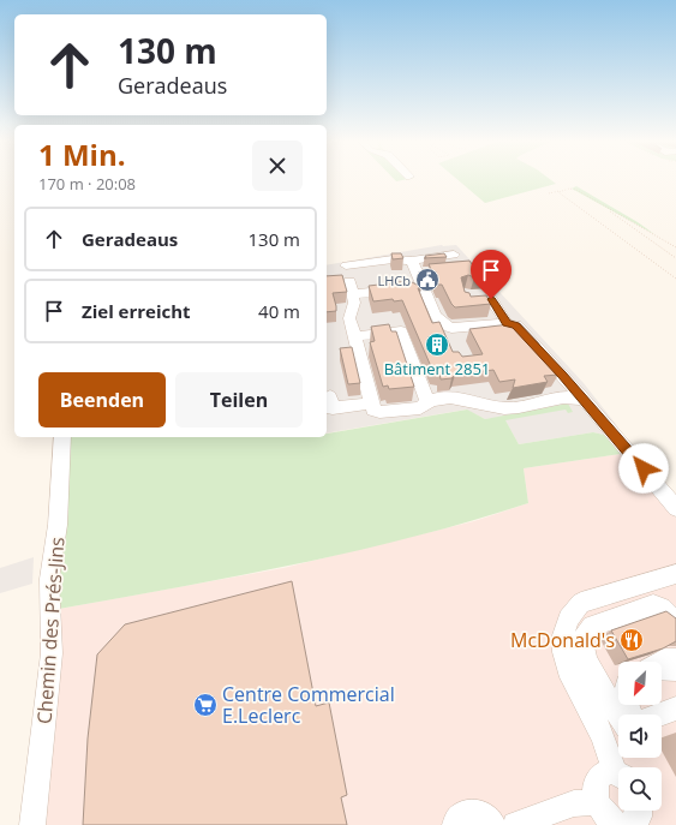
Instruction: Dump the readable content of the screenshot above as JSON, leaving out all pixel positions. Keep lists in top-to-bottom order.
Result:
{
  "streets": {
    "street": ["Chemin des Prés-Jins"]
  },
  "places": {
    "public building": ["LHCb"],
    "building": ["Bâtiment 2851"],
    "restaurant": ["McDonald's"],
    "supermarket": ["Centre Commercial E.Leclerc"]
  },
  "north": "bottom left",
  "page": {
    "turn": ["130 m", "Geradeaus"],
    "heading": ["1 Min.", "170 m · 20:08"],
    "list": [
      {
        "name": "Geradeaus",
        "value": "130 m"
      },
      {
        "name": "Ziel erreicht",
        "value": "40 m"
      }
    ],
    "buttons": ["Beenden", "Teilen"]
  }
}
